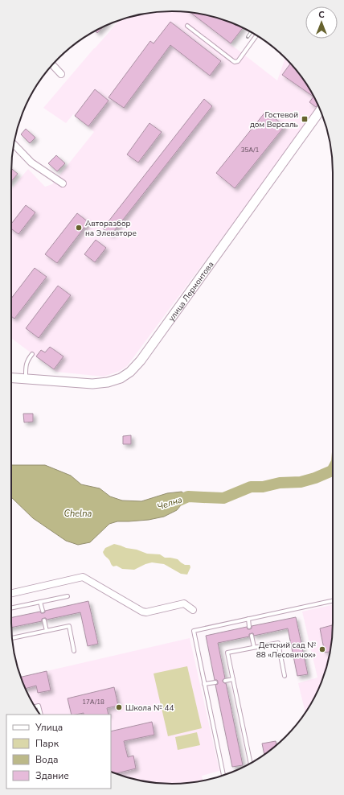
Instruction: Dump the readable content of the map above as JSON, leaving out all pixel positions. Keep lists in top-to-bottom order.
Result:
{
  "streets": {
    "street": ["улица Лермонтова"]
  },
  "water": ["Челна", "Chelna"],
  "places": {
    "transit": ["Гостевой дом Версаль"],
    "other": ["Авторазбор на Элеваторе", "Детский сад № 88 «Лесовичок»", "Школа № 44"]
  },
  "house_numbers": ["35А/1", "17А/18"],
  "legend": [
    "Улица",
    "Парк",
    "Вода",
    "Здание"
  ],
  "north": "top"
}
